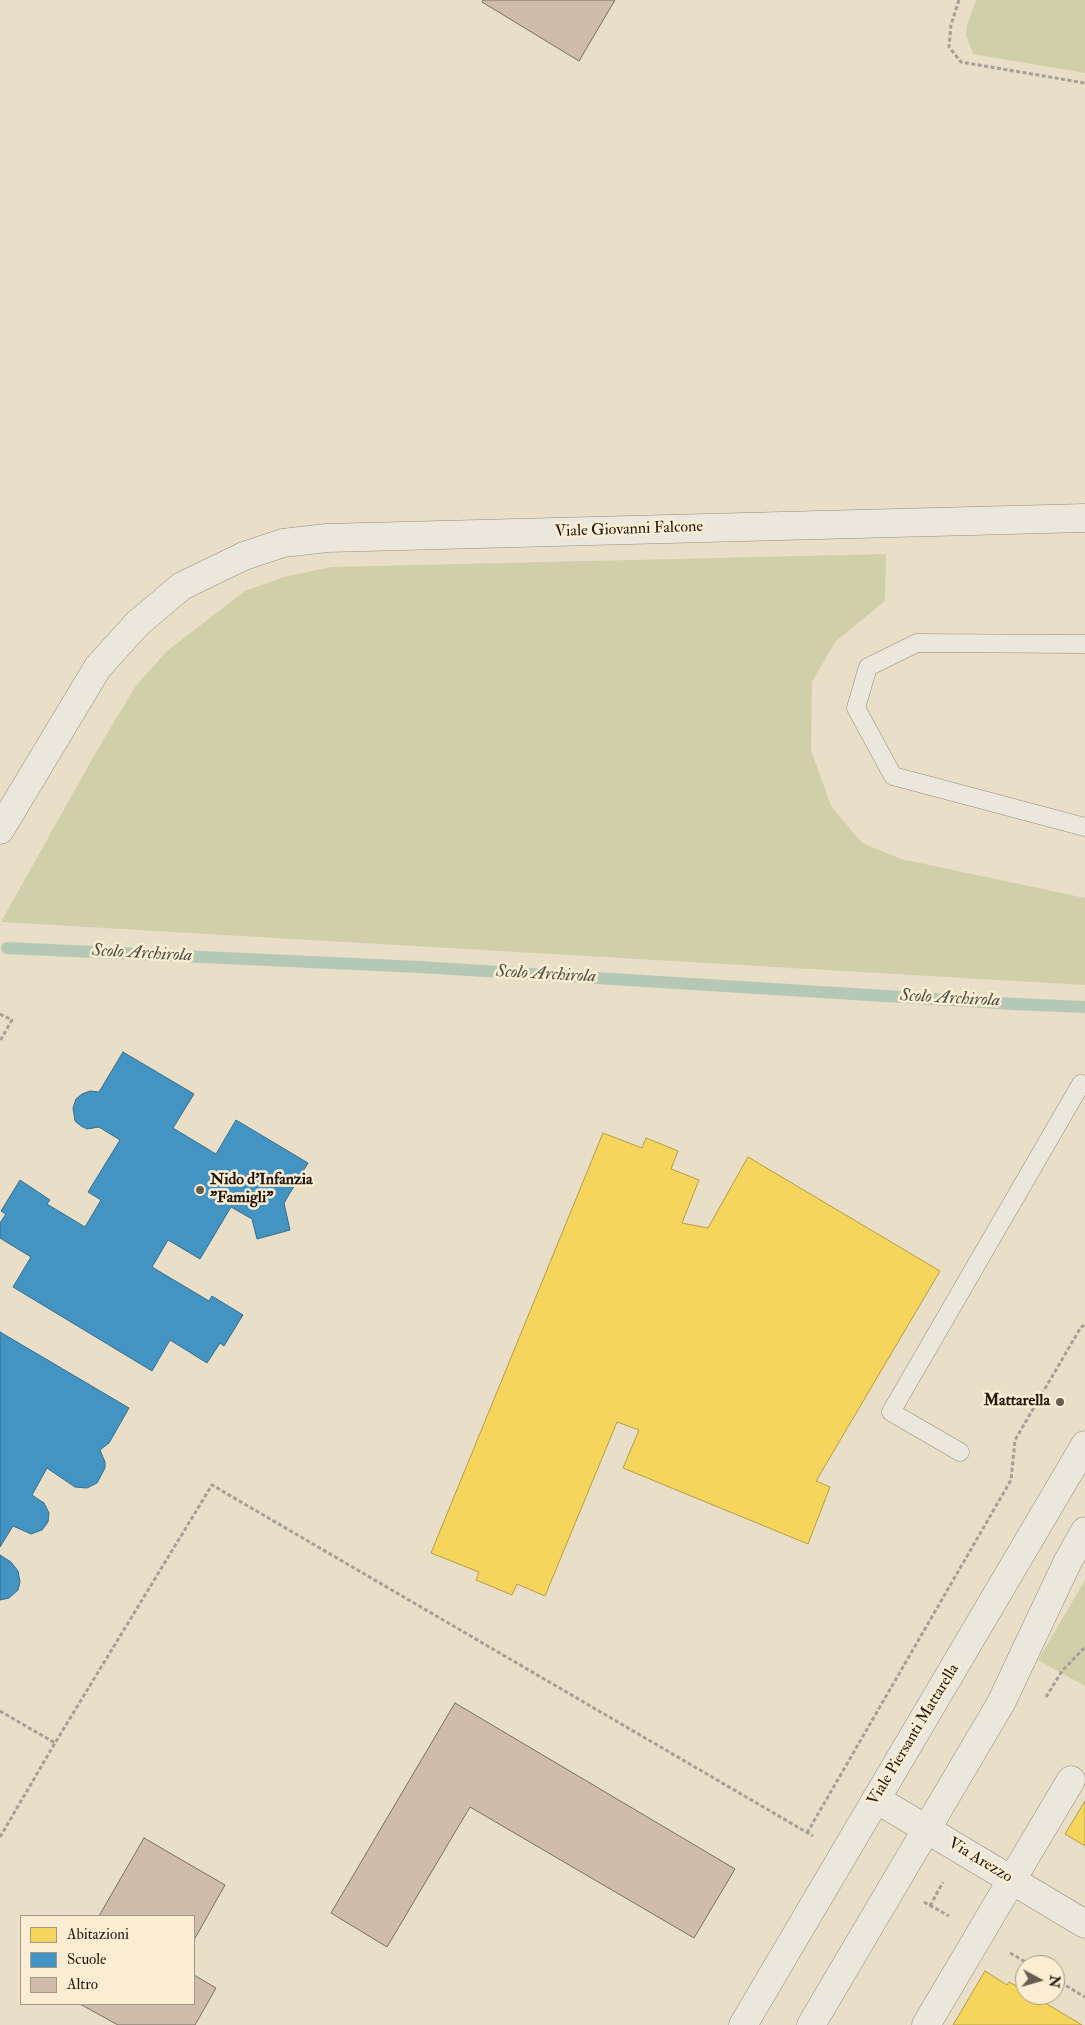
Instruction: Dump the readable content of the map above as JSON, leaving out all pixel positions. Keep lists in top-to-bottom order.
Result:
{
  "streets": {
    "street": ["Viale Giovanni Falcone", "Viale Piersanti Mattarella", "Via Arezzo"]
  },
  "crossings": [
    ["Viale Piersanti Mattarella", "Via Arezzo"]
  ],
  "water": ["Scolo Archirola"],
  "places": ["Nido d'Infanzia \"Famigli\"", "Mattarella"],
  "legend": ["Abitazioni", "Scuole", "Altro"],
  "north": "right"
}
